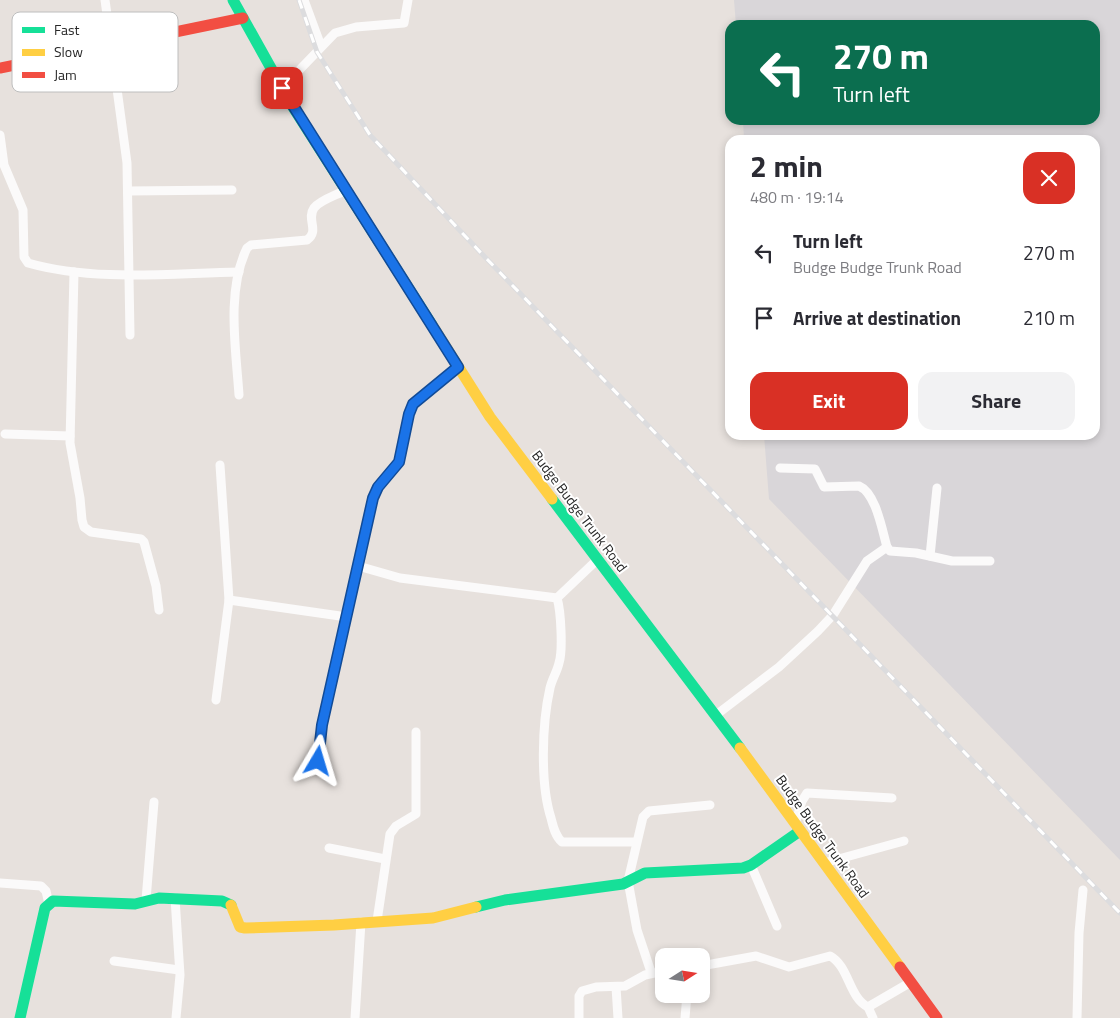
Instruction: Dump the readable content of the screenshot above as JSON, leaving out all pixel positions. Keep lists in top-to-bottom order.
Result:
{
  "streets": {
    "main road": ["Budge Budge Trunk Road"]
  },
  "legend": ["Fast", "Slow", "Jam"],
  "north": "right",
  "page": {
    "turn": ["270 m", "Turn left"],
    "heading": ["2 min", "480 m · 19:14"],
    "list": [
      {
        "name": "Turn left",
        "note": "Budge Budge Trunk Road",
        "value": "270 m"
      },
      {
        "name": "Arrive at destination",
        "value": "210 m"
      }
    ],
    "buttons": ["Exit", "Share"]
  }
}
